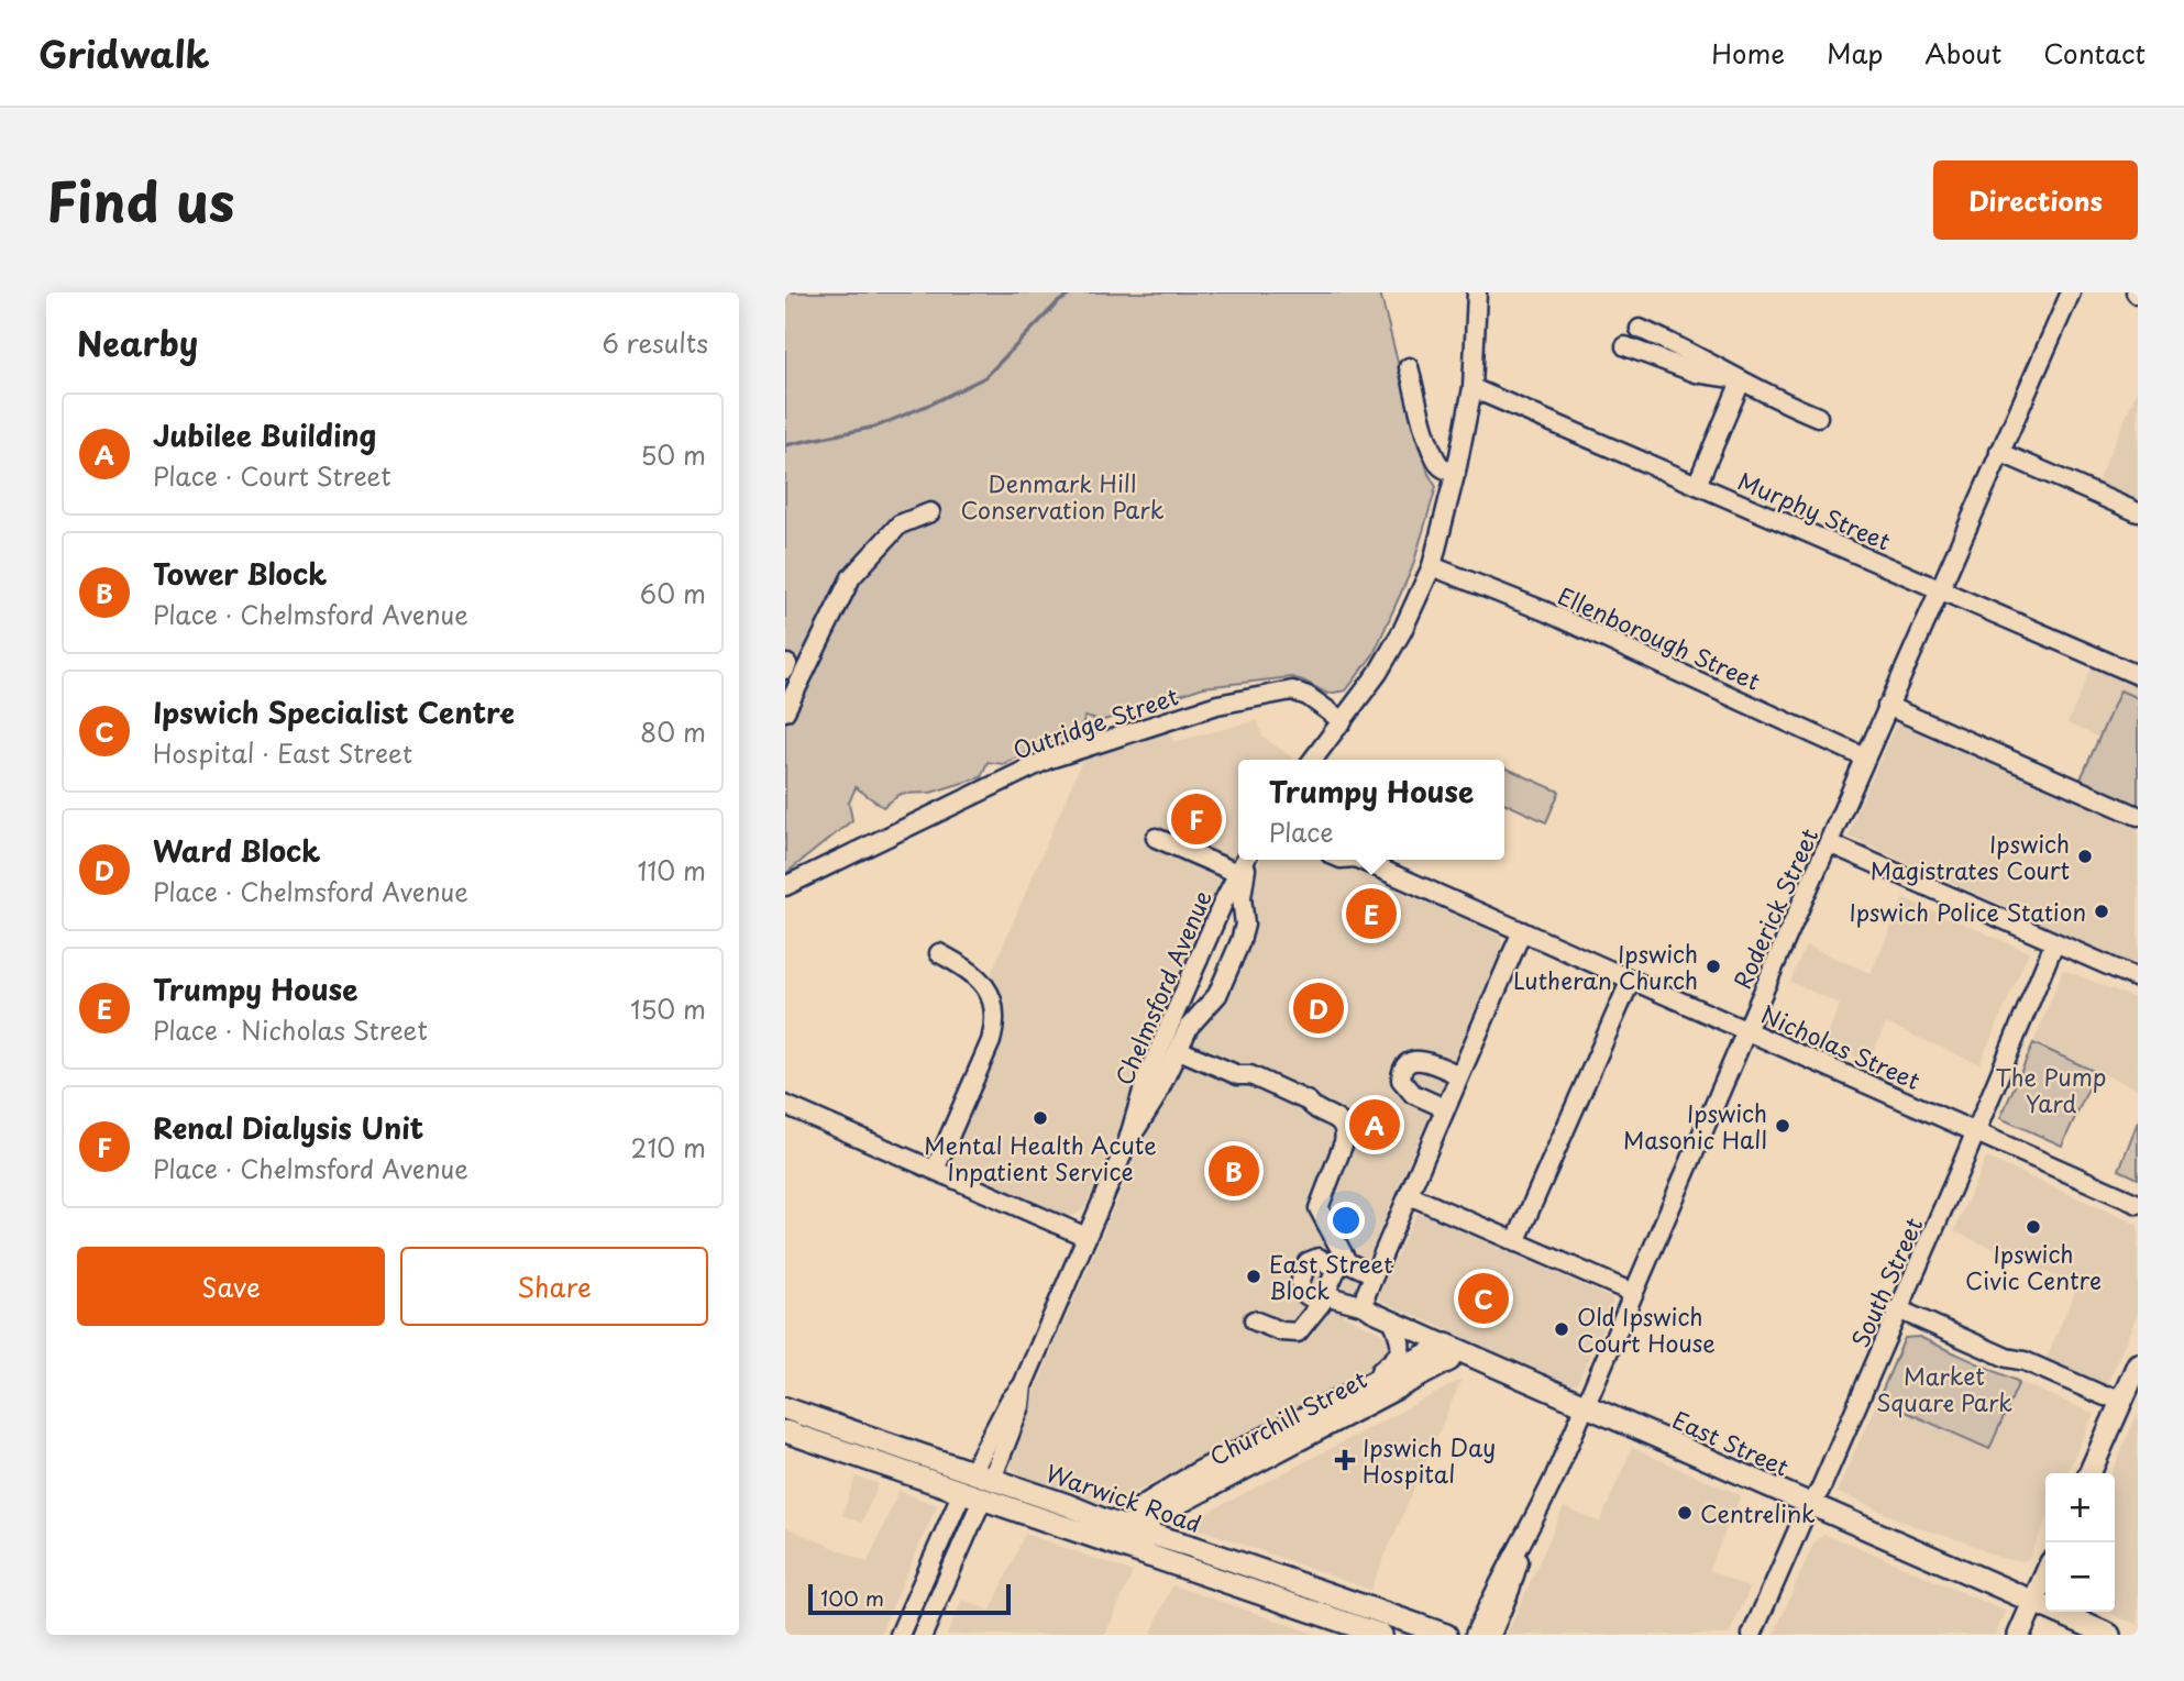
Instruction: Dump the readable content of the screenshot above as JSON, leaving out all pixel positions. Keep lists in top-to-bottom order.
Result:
{
  "streets": {
    "main road": ["Churchill Street", "East Street", "Warwick Road"],
    "street": [
      "Murphy Street",
      "Ellenborough Street",
      "Outridge Street",
      "Roderick Street",
      "Chelmsford Avenue",
      "Nicholas Street",
      "South Street"
    ]
  },
  "crossings": [
    ["Murphy Street", "Roderick Street"],
    ["Ellenborough Street", "Roderick Street"],
    ["Roderick Street", "Nicholas Street"],
    ["Roderick Street", "East Street"],
    ["Chelmsford Avenue", "Warwick Road"],
    ["Nicholas Street", "South Street"],
    ["South Street", "East Street"],
    ["Churchill Street", "East Street"],
    ["Churchill Street", "Warwick Road"]
  ],
  "parks": ["Denmark Hill Conservation Park", "The Pump Yard", "Market Square Park"],
  "places": {
    "other": [
      "Ipswich Magistrates Court",
      "Ipswich Police Station",
      "Ipswich Lutheran Church",
      "Mental Health Acute Inpatient Service",
      "Ipswich Masonic Hall",
      "Ipswich Civic Centre",
      "East Street Block",
      "Old Ipswich Court House",
      "Centrelink"
    ],
    "health": ["Ipswich Day Hospital"]
  },
  "scale_bar": "100 m",
  "page": {
    "header": "Gridwalk",
    "nav": [
      "Home",
      "Map",
      "About",
      "Contact"
    ],
    "title": "Find us",
    "buttons": [
      "Directions",
      ["Save", "Share"]
    ],
    "heading": ["Nearby", "6 results"],
    "list": [
      {
        "mark": "A",
        "name": "Jubilee Building",
        "note": "Place · Court Street",
        "value": "50 m"
      },
      {
        "mark": "B",
        "name": "Tower Block",
        "note": "Place · Chelmsford Avenue",
        "value": "60 m"
      },
      {
        "mark": "C",
        "name": "Ipswich Specialist Centre",
        "note": "Hospital · East Street",
        "value": "80 m"
      },
      {
        "mark": "D",
        "name": "Ward Block",
        "note": "Place · Chelmsford Avenue",
        "value": "110 m"
      },
      {
        "mark": "E",
        "name": "Trumpy House",
        "note": "Place · Nicholas Street",
        "value": "150 m"
      },
      {
        "mark": "F",
        "name": "Renal Dialysis Unit",
        "note": "Place · Chelmsford Avenue",
        "value": "210 m"
      }
    ],
    "popup": ["Trumpy House", "Place"],
    "pins": [
      "F",
      "E",
      "D",
      "A",
      "B",
      "C"
    ],
    "map_buttons": ["+", "−"],
    "scale": "100 m"
  }
}
